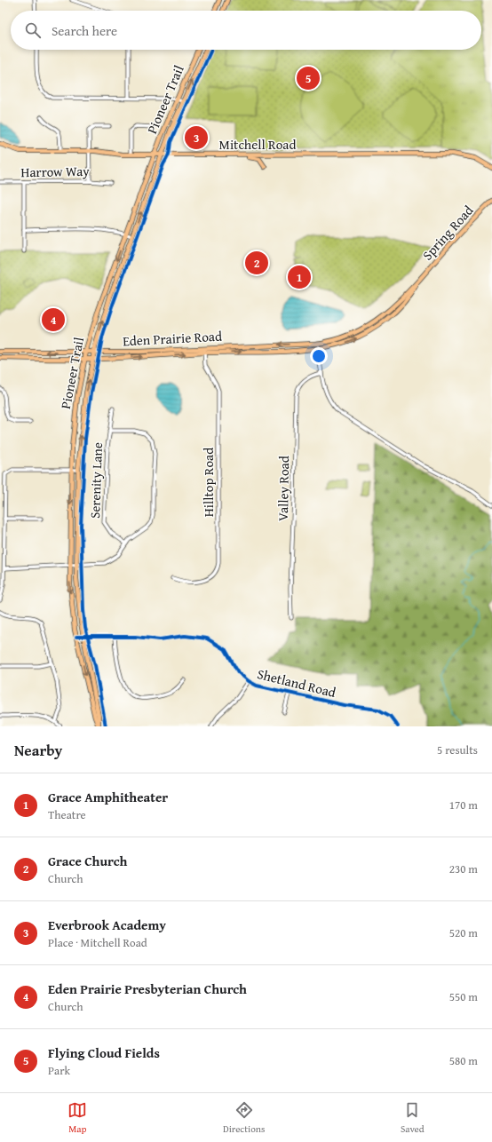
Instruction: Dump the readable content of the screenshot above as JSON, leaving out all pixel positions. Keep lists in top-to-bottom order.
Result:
{
  "streets": {
    "main road": [
      "Pioneer Trail",
      "Mitchell Road",
      "Spring Road",
      "Eden Prairie Road"
    ],
    "street": [
      "Harrow Way",
      "Serenity Lane",
      "Hilltop Road",
      "Valley Road",
      "Shetland Road"
    ]
  },
  "crossings": [
    ["Pioneer Trail", "Mitchell Road"],
    ["Pioneer Trail", "Eden Prairie Road"],
    ["Pioneer Trail", "Shetland Road"],
    ["Spring Road", "Eden Prairie Road"],
    ["Eden Prairie Road", "Hilltop Road"]
  ],
  "page": {
    "search": "Search here",
    "pins": [
      "5",
      "3",
      "2",
      "1",
      "4"
    ],
    "heading": ["Nearby", "5 results"],
    "list": [
      {
        "mark": "1",
        "name": "Grace Amphitheater",
        "note": "Theatre",
        "value": "170 m"
      },
      {
        "mark": "2",
        "name": "Grace Church",
        "note": "Church",
        "value": "230 m"
      },
      {
        "mark": "3",
        "name": "Everbrook Academy",
        "note": "Place · Mitchell Road",
        "value": "520 m"
      },
      {
        "mark": "4",
        "name": "Eden Prairie Presbyterian Church",
        "note": "Church",
        "value": "550 m"
      },
      {
        "mark": "5",
        "name": "Flying Cloud Fields",
        "note": "Park",
        "value": "580 m"
      }
    ],
    "nav": ["Map", "Directions", "Saved"]
  }
}
